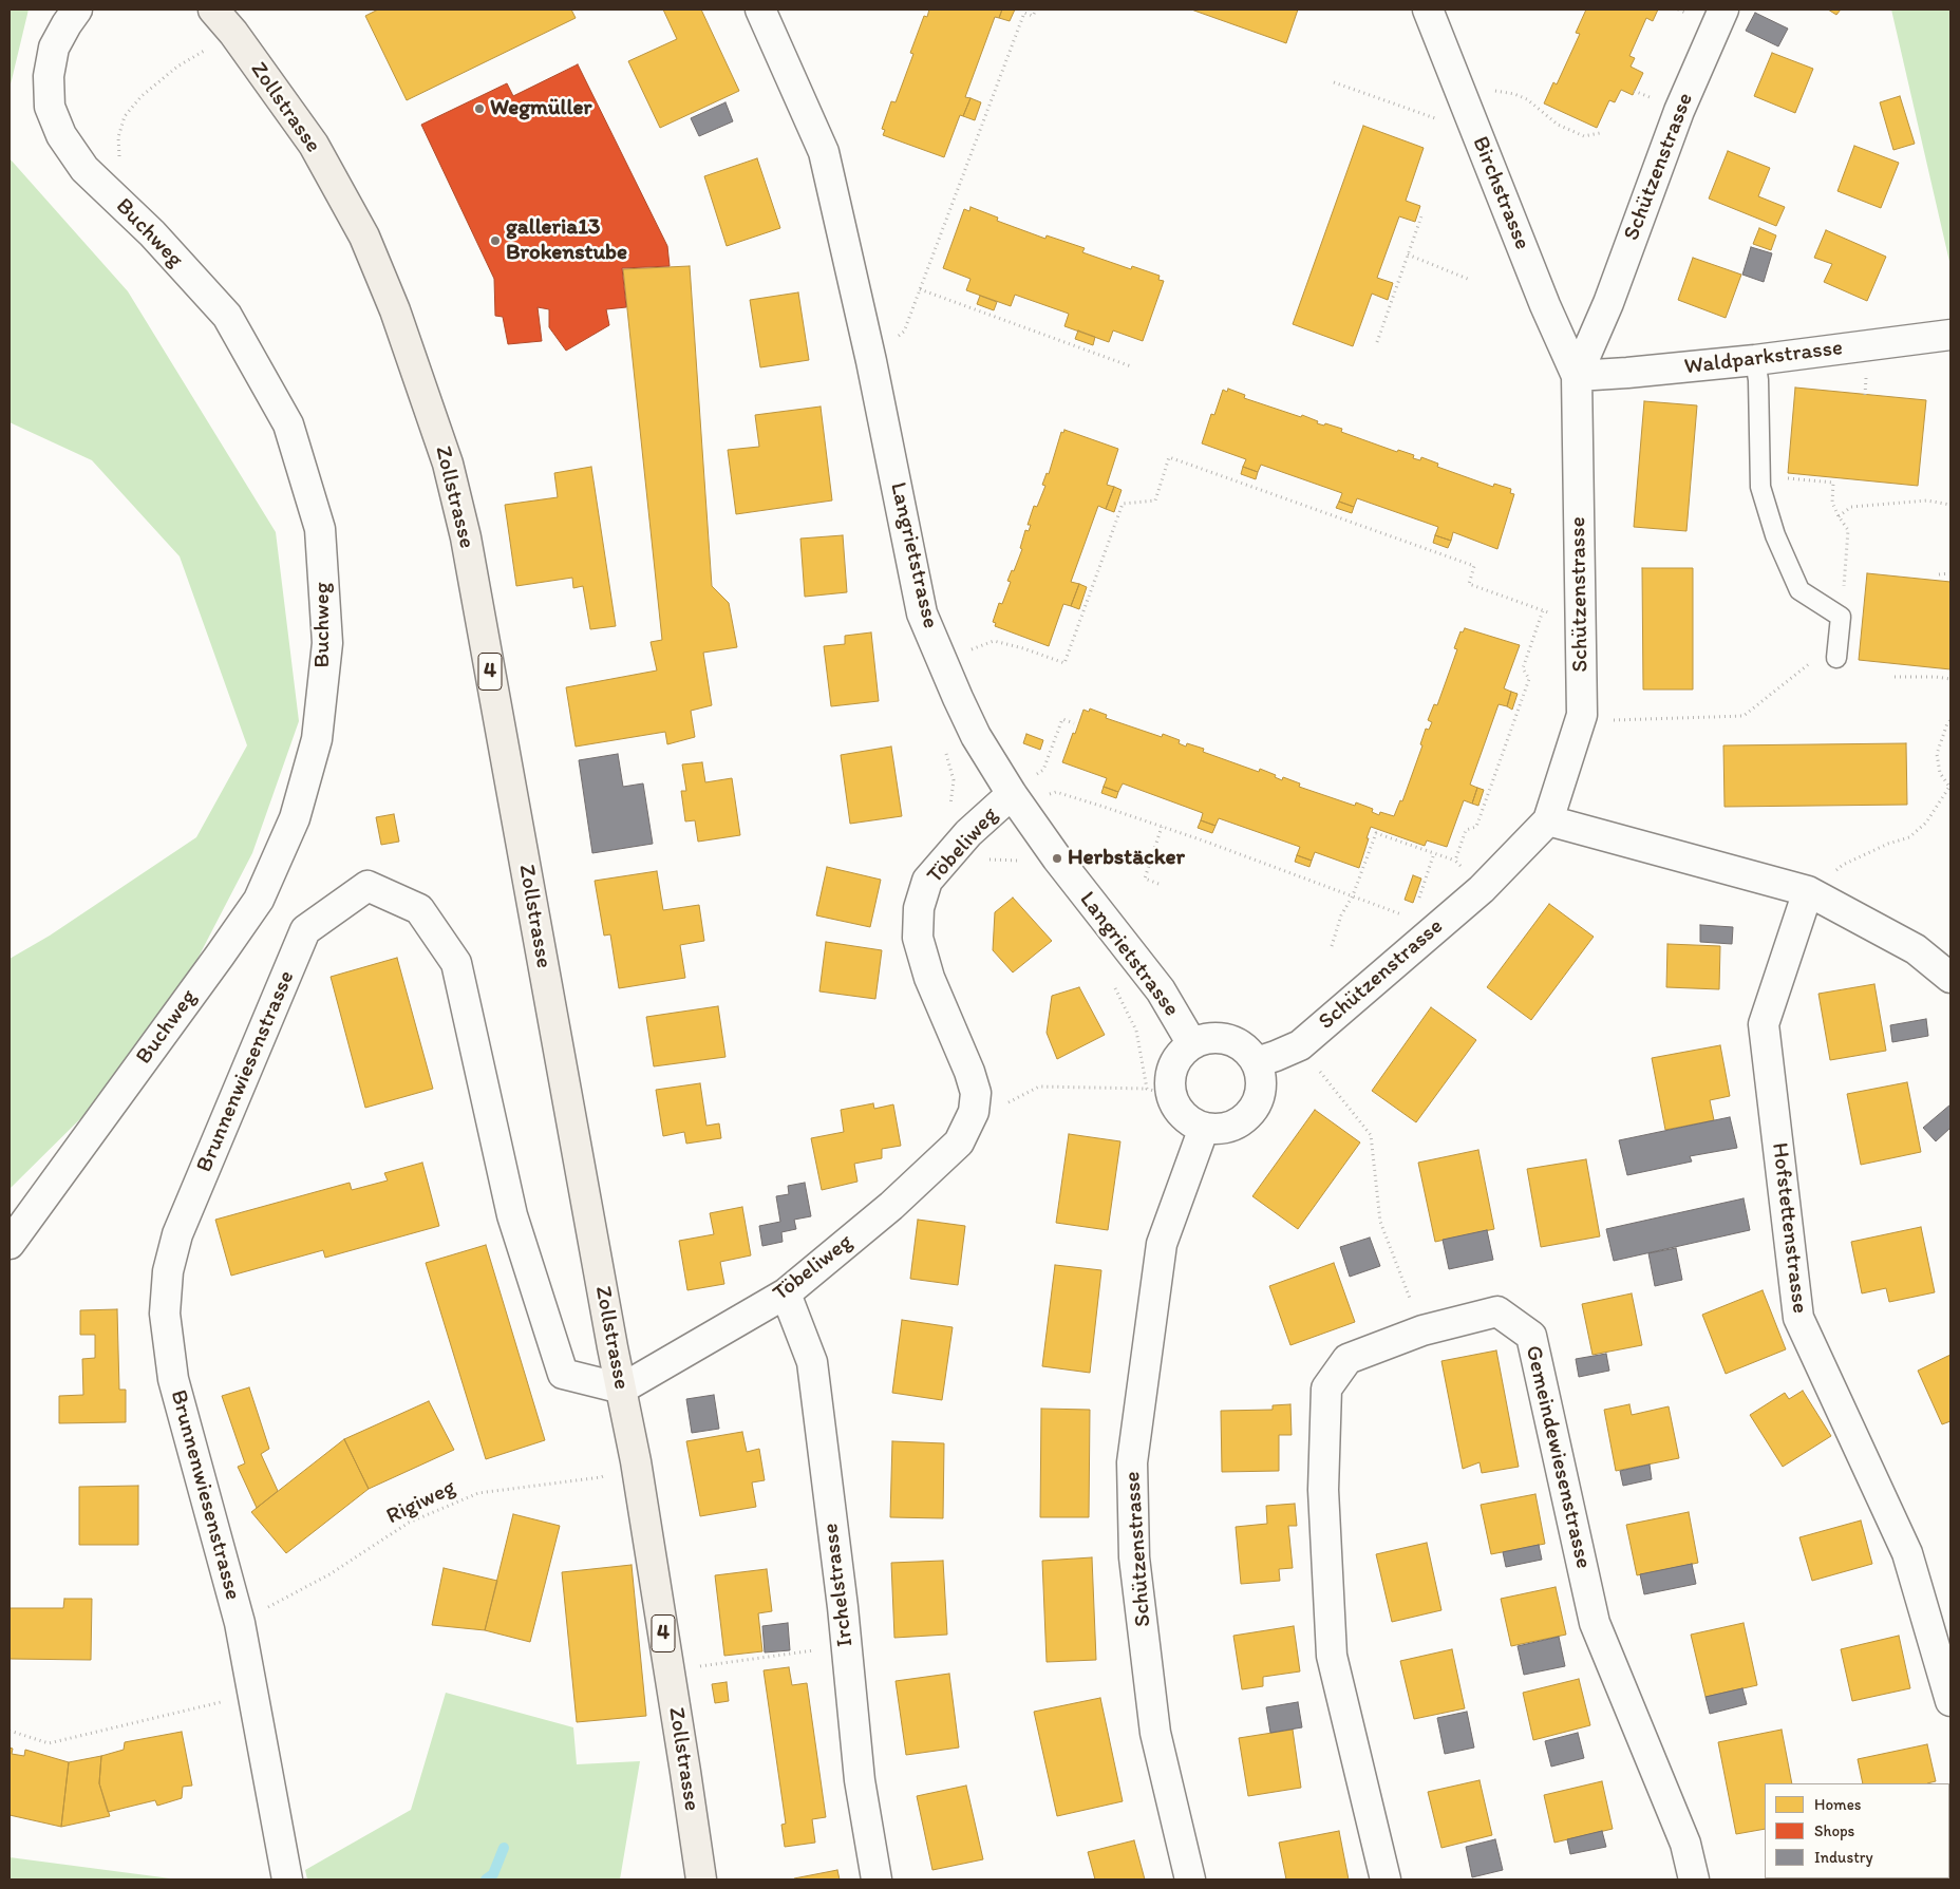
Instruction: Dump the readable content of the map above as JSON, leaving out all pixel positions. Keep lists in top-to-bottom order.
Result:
{
  "streets": {
    "main road": ["Zollstrasse", "4"],
    "street": [
      "Schützenstrasse",
      "Birchstrasse",
      "Buchweg",
      "Waldparkstrasse",
      "Langrietstrasse",
      "Töbeliweg",
      "Brunnenwiesenstrasse",
      "Hofstettenstrasse",
      "Gemeindewiesenstrasse",
      "Irchelstrasse"
    ],
    "path": ["Rigiweg"]
  },
  "crossings": [
    ["Zollstrasse", "Töbeliweg"],
    ["Zollstrasse", "Brunnenwiesenstrasse"],
    ["Zollstrasse", "Rigiweg"],
    ["Schützenstrasse", "Birchstrasse"],
    ["Schützenstrasse", "Waldparkstrasse"],
    ["Schützenstrasse", "Langrietstrasse"],
    ["Birchstrasse", "Waldparkstrasse"],
    ["Langrietstrasse", "Töbeliweg"],
    ["Töbeliweg", "Brunnenwiesenstrasse"],
    ["Töbeliweg", "Irchelstrasse"],
    ["Brunnenwiesenstrasse", "Rigiweg"]
  ],
  "places": ["Wegmüller", "galleria13 Brokenstube", "Herbstäcker"],
  "legend": ["Homes", "Shops", "Industry"]
}
